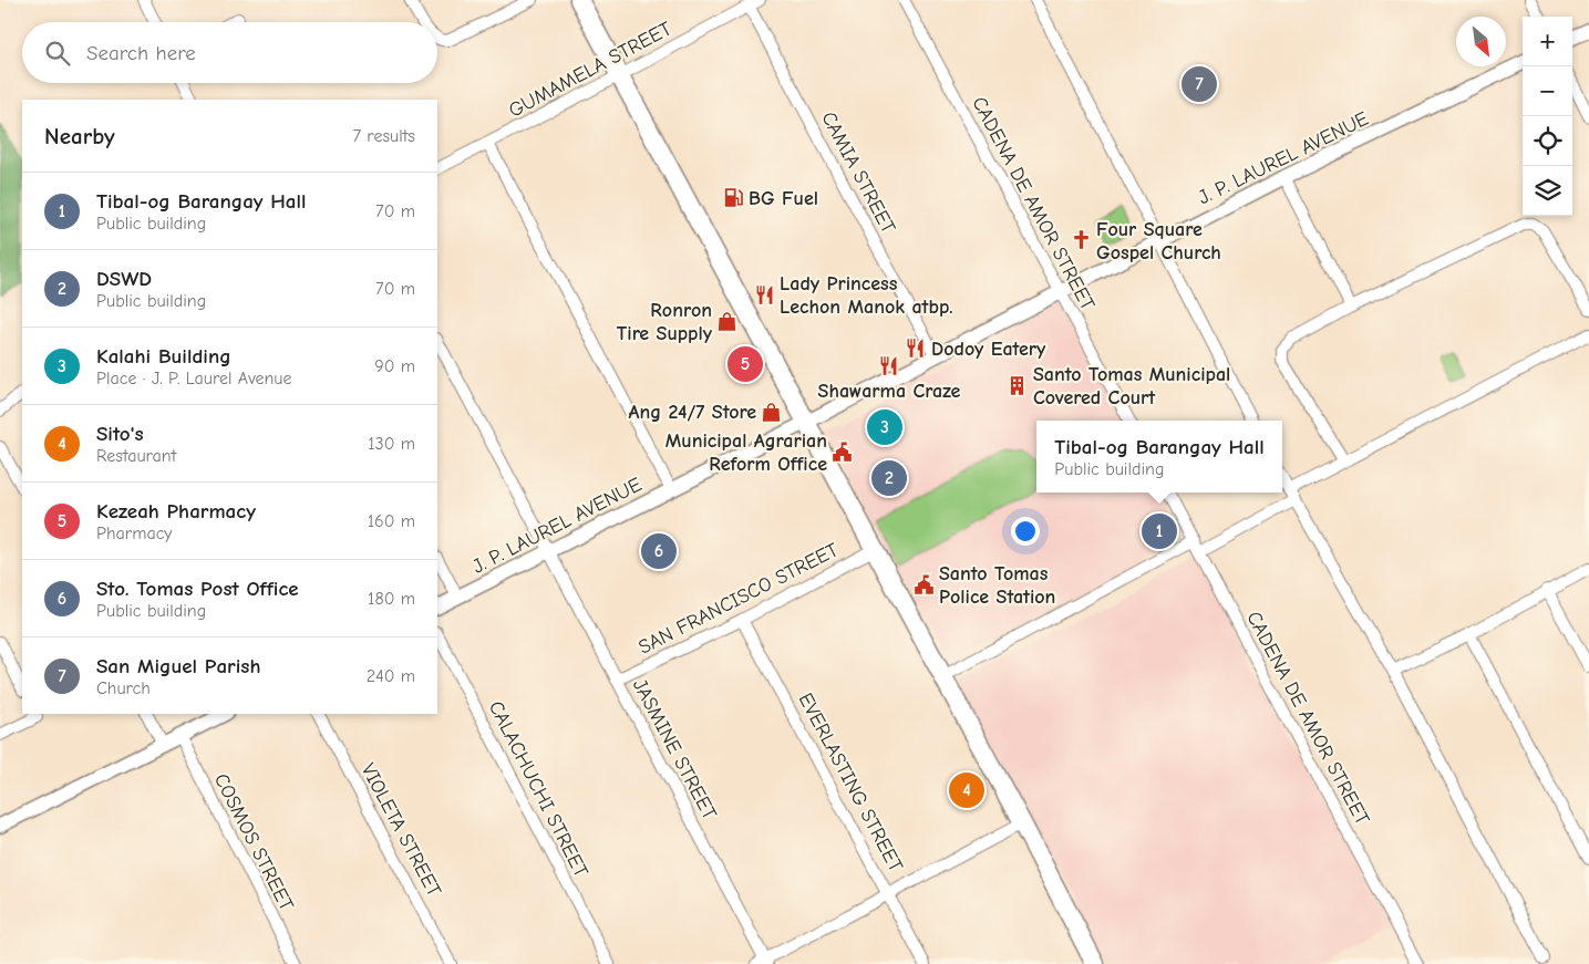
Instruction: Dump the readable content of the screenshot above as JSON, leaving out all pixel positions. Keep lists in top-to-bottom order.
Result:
{
  "streets": {
    "street": [
      "GUMAMELA STREET",
      "J. P. LAUREL AVENUE",
      "CAMIA STREET",
      "CADENA DE AMOR STREET",
      "SAN FRANCISCO STREET",
      "JASMINE STREET",
      "EVERLASTING STREET",
      "CALACHUCHI STREET",
      "VIOLETA STREET",
      "COSMOS STREET"
    ]
  },
  "crossings": [
    ["GUMAMELA STREET", "CAMIA STREET"],
    ["J. P. LAUREL AVENUE", "CAMIA STREET"],
    ["J. P. LAUREL AVENUE", "CADENA DE AMOR STREET"],
    ["J. P. LAUREL AVENUE", "JASMINE STREET"],
    ["SAN FRANCISCO STREET", "JASMINE STREET"],
    ["SAN FRANCISCO STREET", "EVERLASTING STREET"]
  ],
  "places": {
    "fuel station": ["BG Fuel"],
    "church": ["Four Square Gospel Church"],
    "restaurant": ["Lady Princess Lechon Manok atbp.", "Dodoy Eatery", "Shawarma Craze"],
    "shop": ["Ronron Tire Supply", "Ang 24/7 Store"],
    "building": ["Santo Tomas Municipal Covered Court"],
    "public building": ["Municipal Agrarian Reform Office", "Santo Tomas Police Station"]
  },
  "north": "bottom right",
  "page": {
    "map_buttons": ["+", "−"],
    "search": "Search here",
    "pins": [
      "7",
      "5",
      "3",
      "2",
      "1",
      "6",
      "4"
    ],
    "heading": ["Nearby", "7 results"],
    "list": [
      {
        "mark": "1",
        "name": "Tibal-og Barangay Hall",
        "note": "Public building",
        "value": "70 m"
      },
      {
        "mark": "2",
        "name": "DSWD",
        "note": "Public building",
        "value": "70 m"
      },
      {
        "mark": "3",
        "name": "Kalahi Building",
        "note": "Place · J. P. Laurel Avenue",
        "value": "90 m"
      },
      {
        "mark": "4",
        "name": "Sito's",
        "note": "Restaurant",
        "value": "130 m"
      },
      {
        "mark": "5",
        "name": "Kezeah Pharmacy",
        "note": "Pharmacy",
        "value": "160 m"
      },
      {
        "mark": "6",
        "name": "Sto. Tomas Post Office",
        "note": "Public building",
        "value": "180 m"
      },
      {
        "mark": "7",
        "name": "San Miguel Parish",
        "note": "Church",
        "value": "240 m"
      }
    ],
    "popup": ["Tibal-og Barangay Hall", "Public building"]
  }
}
